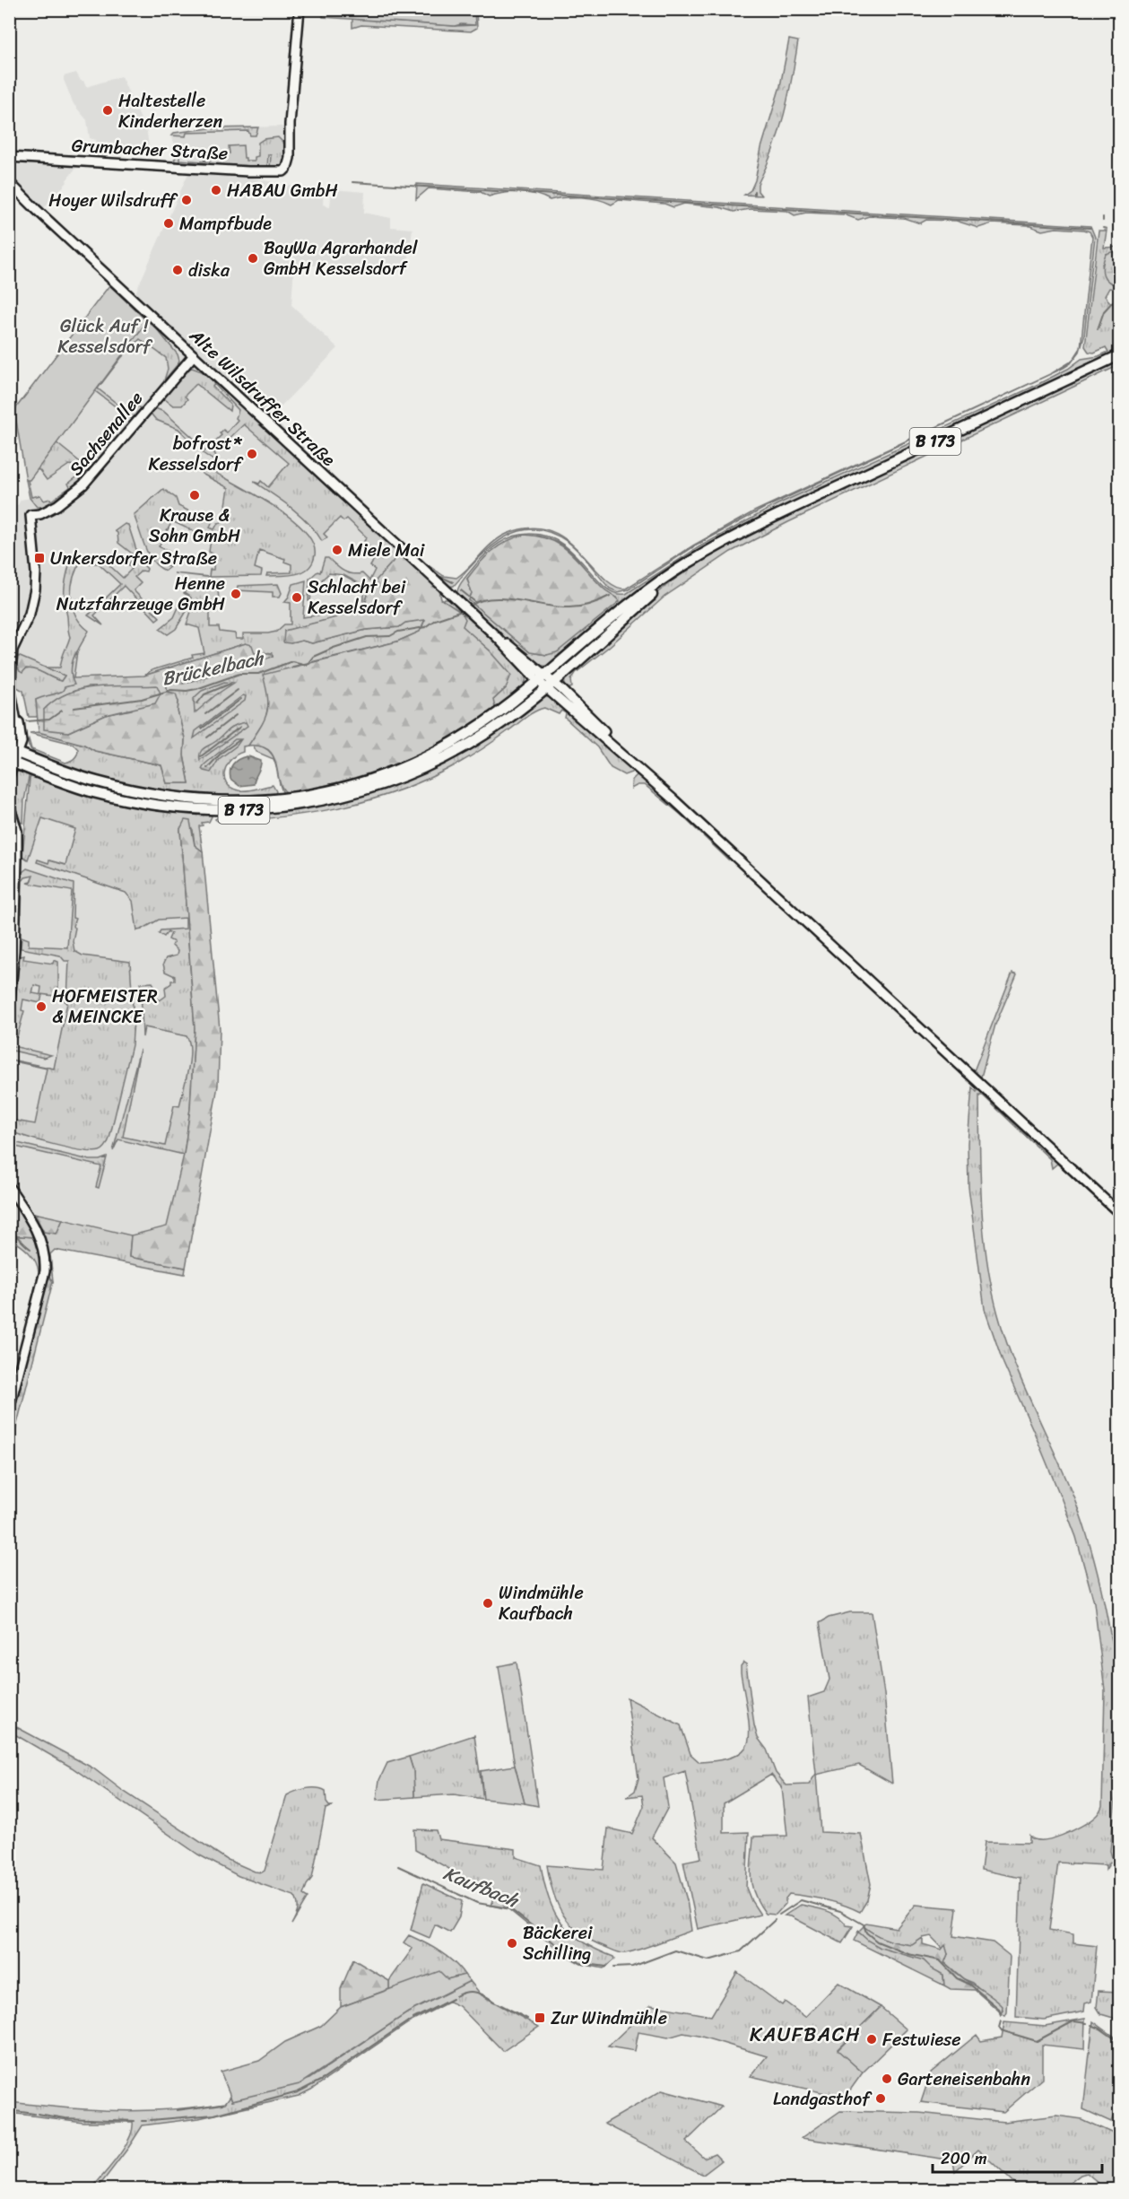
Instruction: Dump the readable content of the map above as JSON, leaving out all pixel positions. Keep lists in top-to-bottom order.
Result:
{
  "streets": {
    "main road": ["B 173"],
    "street": ["Grumbacher Straße", "Alte Wilsdruffer Straße", "Sachsenallee"]
  },
  "crossings": [
    ["Alte Wilsdruffer Straße", "Sachsenallee"],
    ["Alte Wilsdruffer Straße", "B 173"],
    ["Sachsenallee", "B 173"]
  ],
  "districts": ["KAUFBACH"],
  "water": ["Brückelbach", "Kaufbach"],
  "parks": ["Glück Auf ! Kesselsdorf"],
  "places": {
    "other": [
      "Haltestelle Kinderherzen",
      "HABAU GmbH",
      "Hoyer Wilsdruff",
      "Mampfbude",
      "BayWa Agrarhandel GmbH Kesselsdorf",
      "diska",
      "bofrost* Kesselsdorf",
      "Krause & Sohn GmbH",
      "Miele Mai",
      "Henne Nutzfahrzeuge GmbH",
      "Schlacht bei Kesselsdorf",
      "HOFMEISTER & MEINCKE",
      "Windmühle Kaufbach",
      "Bäckerei Schilling",
      "Festwiese",
      "Garteneisenbahn",
      "Landgasthof"
    ],
    "transit": ["Unkersdorfer Straße", "Zur Windmühle"]
  },
  "scale_bar": "200 m"
}
